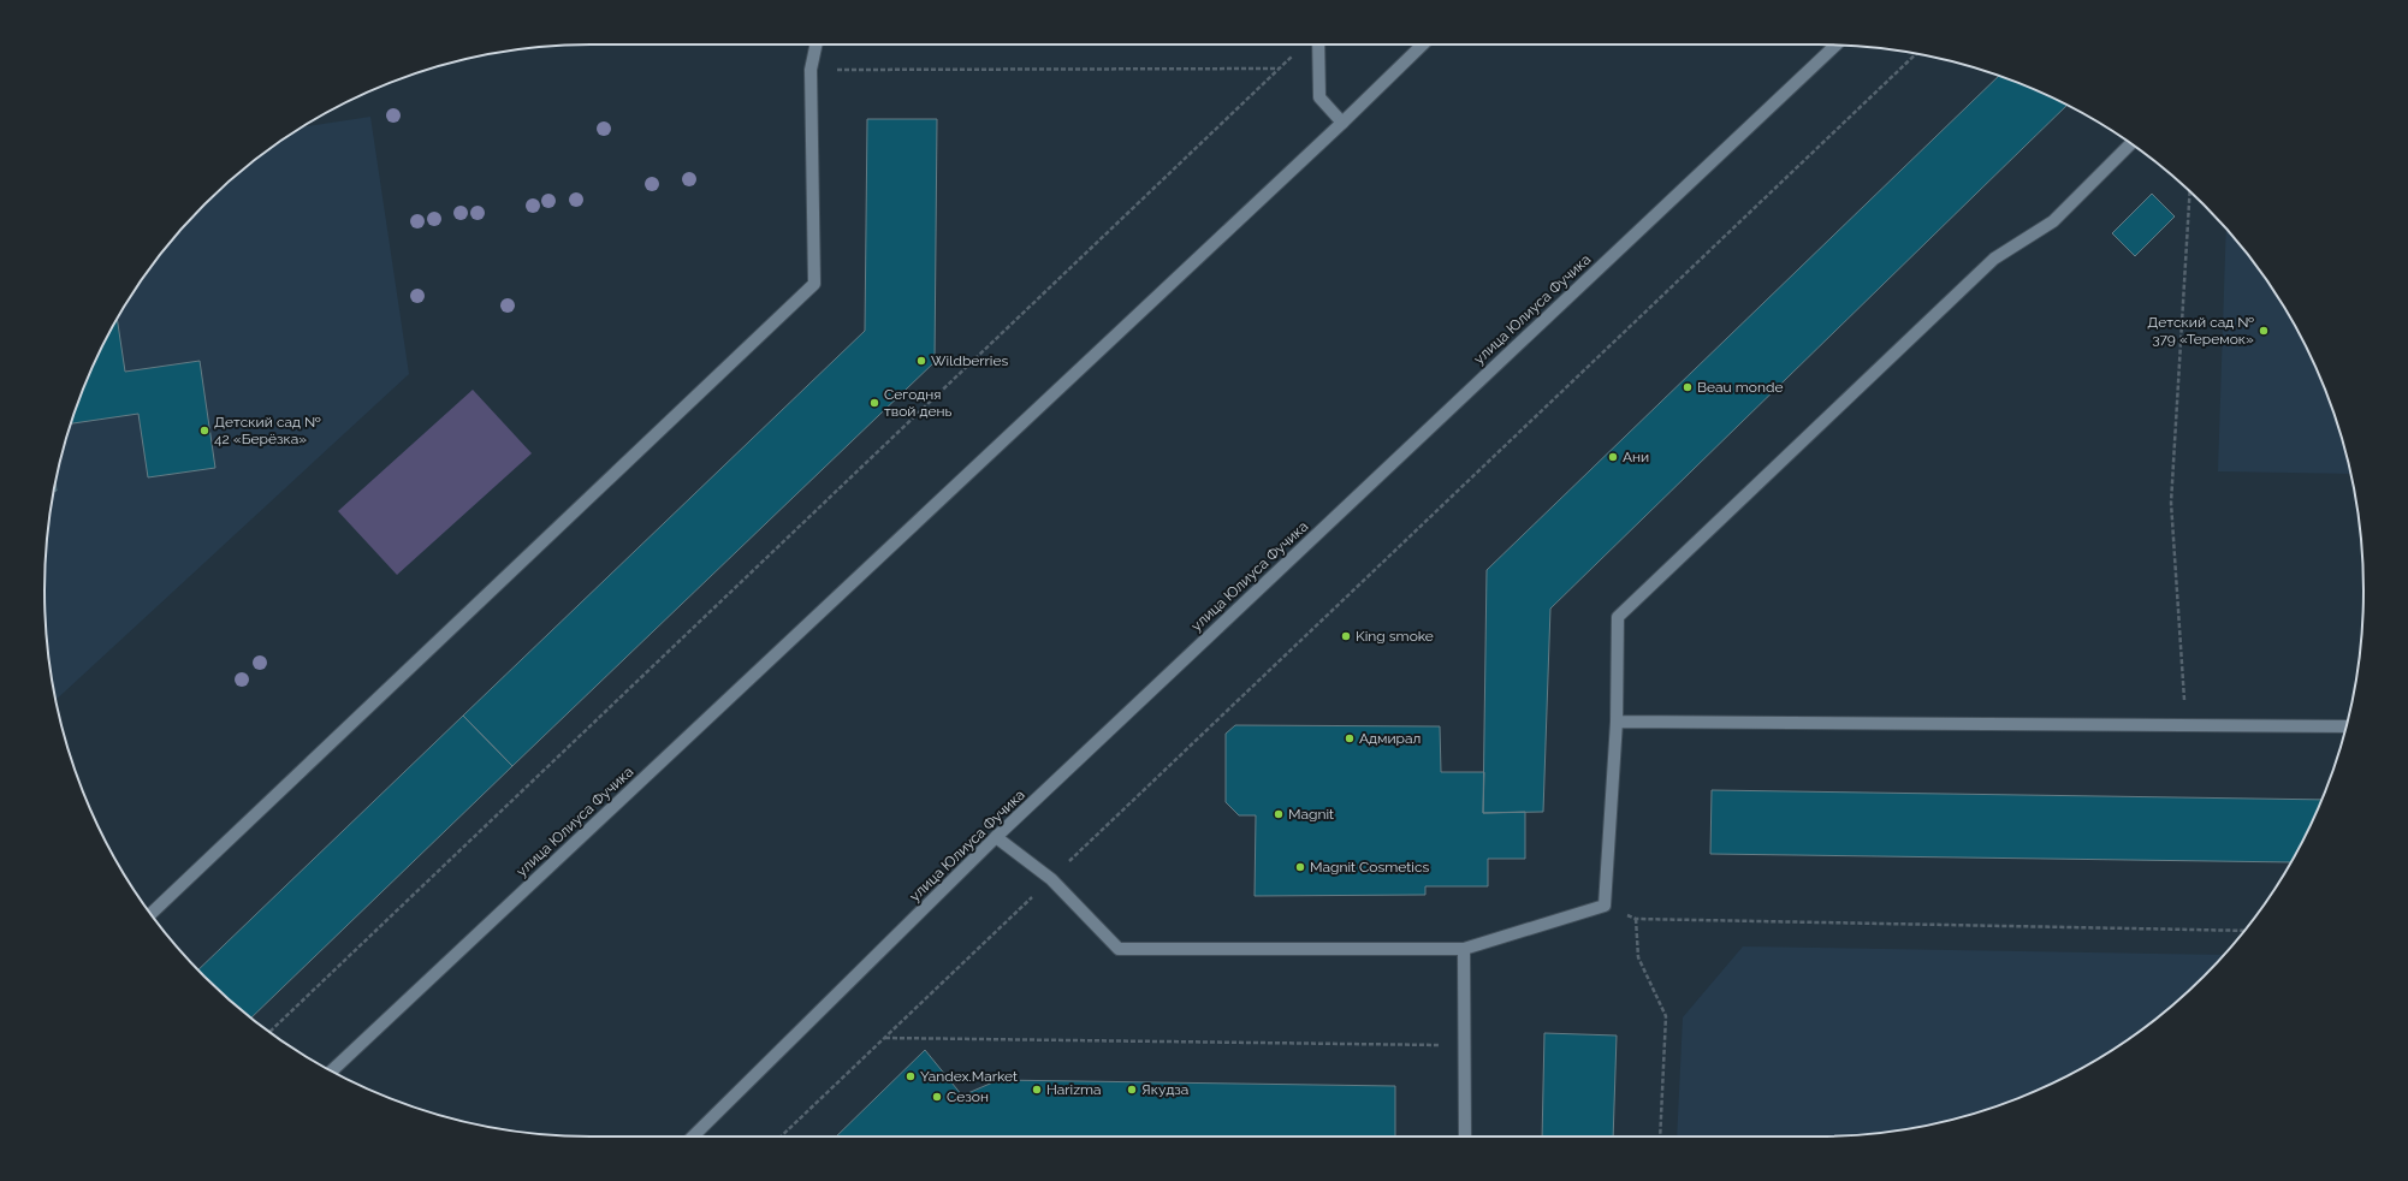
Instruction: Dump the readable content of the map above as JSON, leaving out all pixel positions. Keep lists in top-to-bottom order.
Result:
{
  "streets": {
    "main road": ["улица Юлиуса Фучика"]
  },
  "places": [
    "Детский сад № 379 «Теремок»",
    "Wildberries",
    "Beau monde",
    "Сегодня твой день",
    "Детский сад № 42 «Берёзка»",
    "Ани",
    "King smoke",
    "Адмирал",
    "Magnit",
    "Magnit Cosmetics",
    "Yandex.Market",
    "Harizma",
    "Якудза",
    "Сезон"
  ]
}
